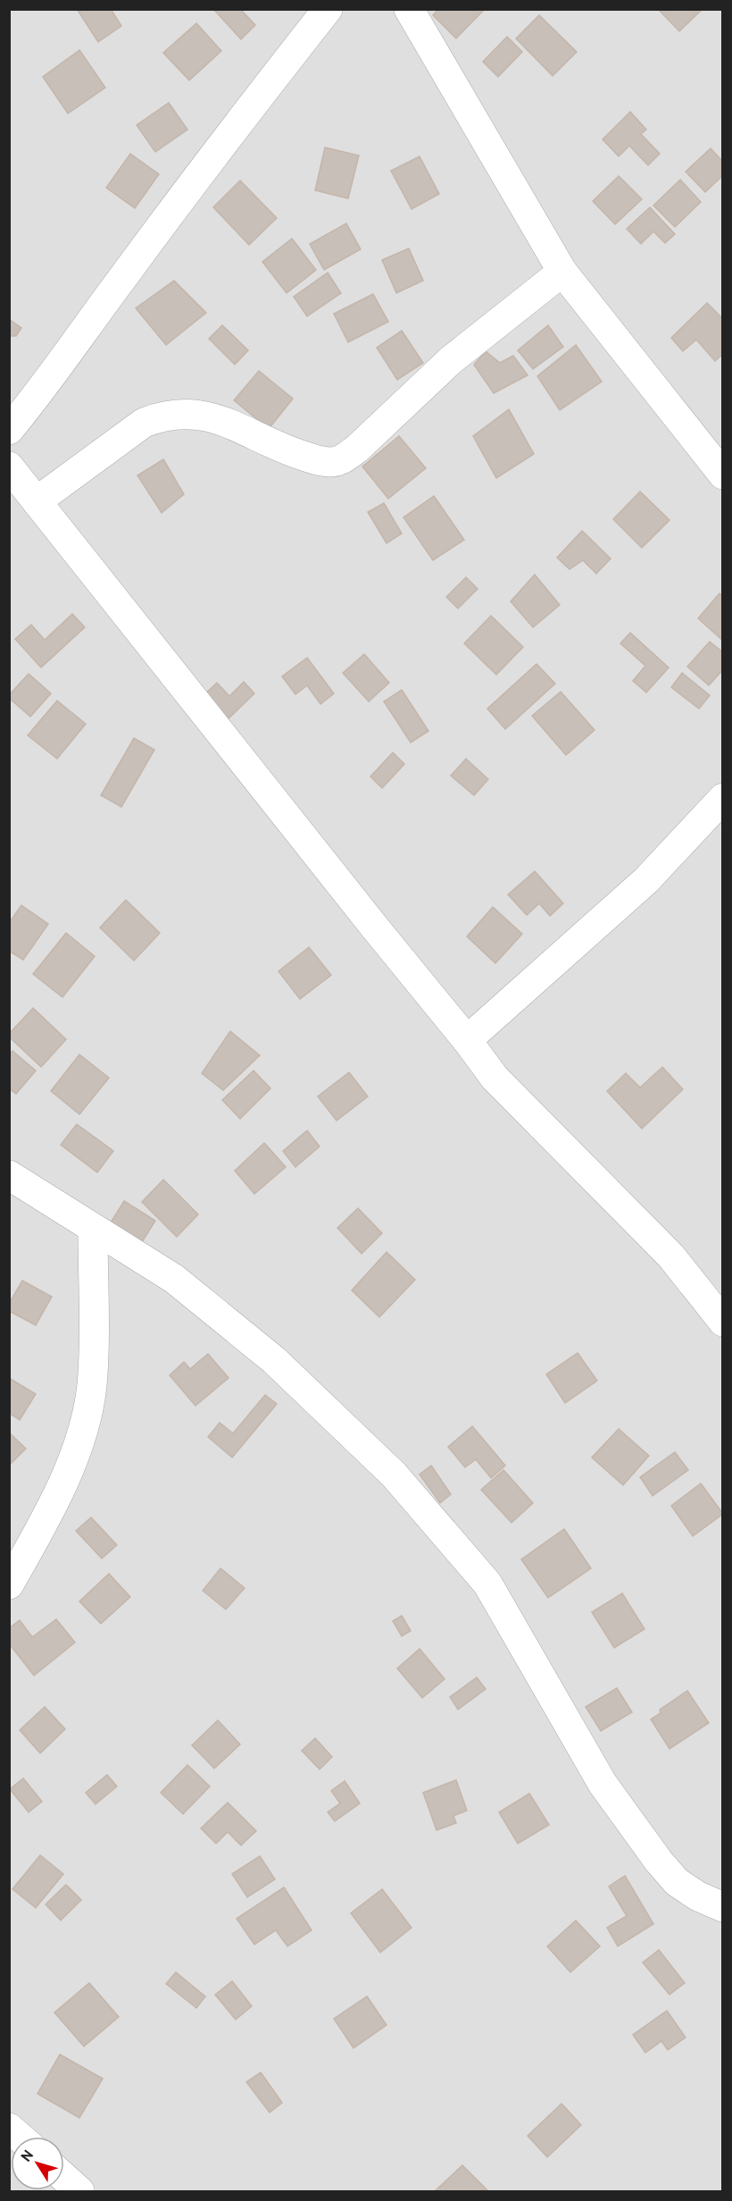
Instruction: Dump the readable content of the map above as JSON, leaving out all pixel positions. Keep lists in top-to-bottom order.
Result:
{
  "north": "top left"
}
